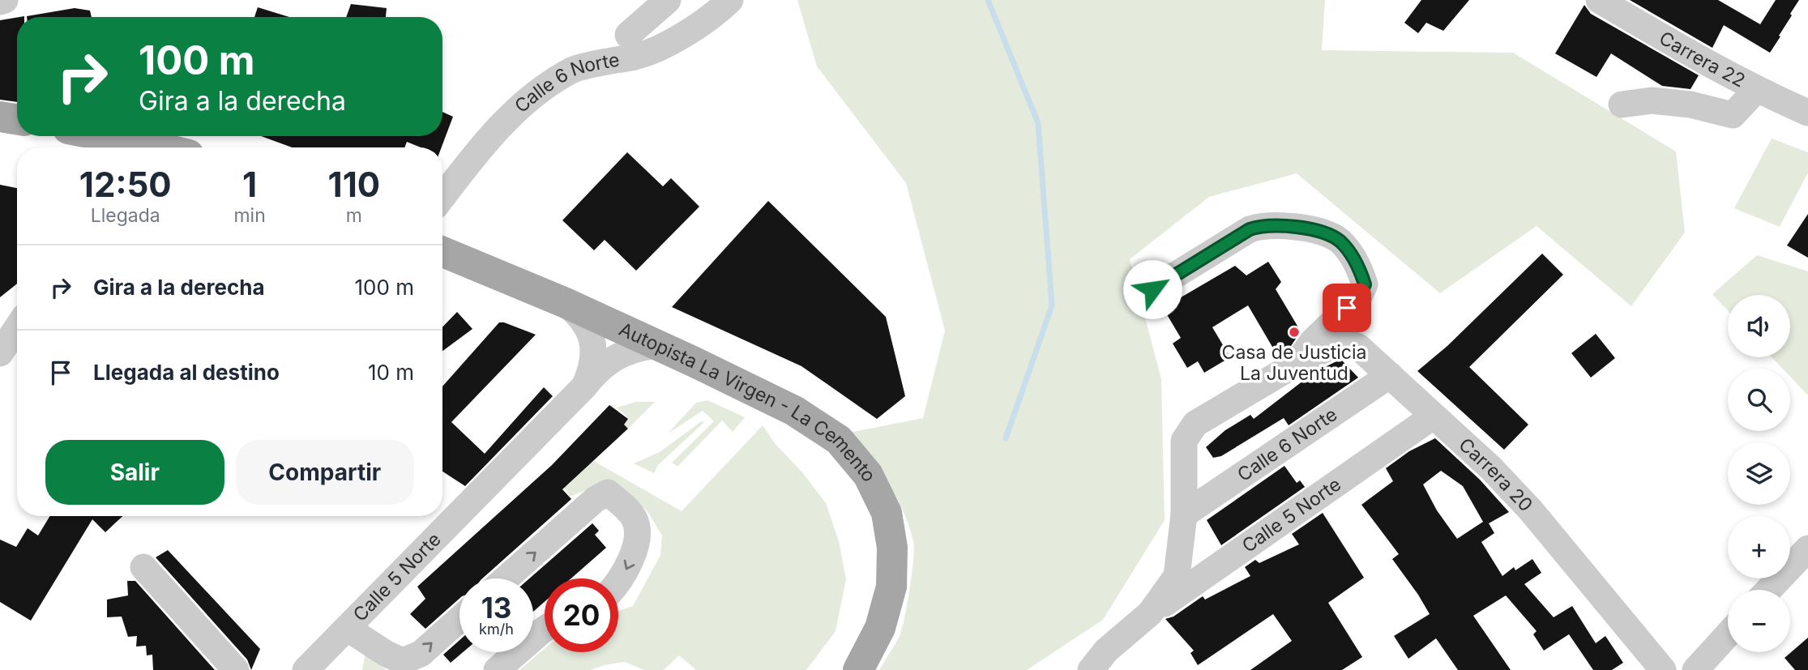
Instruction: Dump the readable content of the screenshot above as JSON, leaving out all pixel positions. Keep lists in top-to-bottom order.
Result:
{
  "streets": {
    "main road": ["Autopista La Virgen - La Cemento"],
    "street": [
      "Carrera 22",
      "Calle 6 Norte",
      "Carrera 20",
      "Calle 5 Norte"
    ]
  },
  "crossings": [
    ["Calle 6 Norte", "Carrera 20"],
    ["Autopista La Virgen - La Cemento", "Calle 5 Norte"],
    ["Carrera 20", "Calle 5 Norte"]
  ],
  "places": ["Casa de Justicia La Juventud"],
  "page": {
    "turn": ["100 m", "Gira a la derecha"],
    "eta": [
      "12:50",
      "Llegada",
      "1",
      "min",
      "110",
      "m"
    ],
    "list": [
      {
        "name": "Gira a la derecha",
        "value": "100 m"
      },
      {
        "name": "Llegada al destino",
        "value": "10 m"
      }
    ],
    "map_buttons": ["+", "−"],
    "buttons": ["Salir", "Compartir"],
    "speed": "13 km/h",
    "limit": "20"
  }
}
